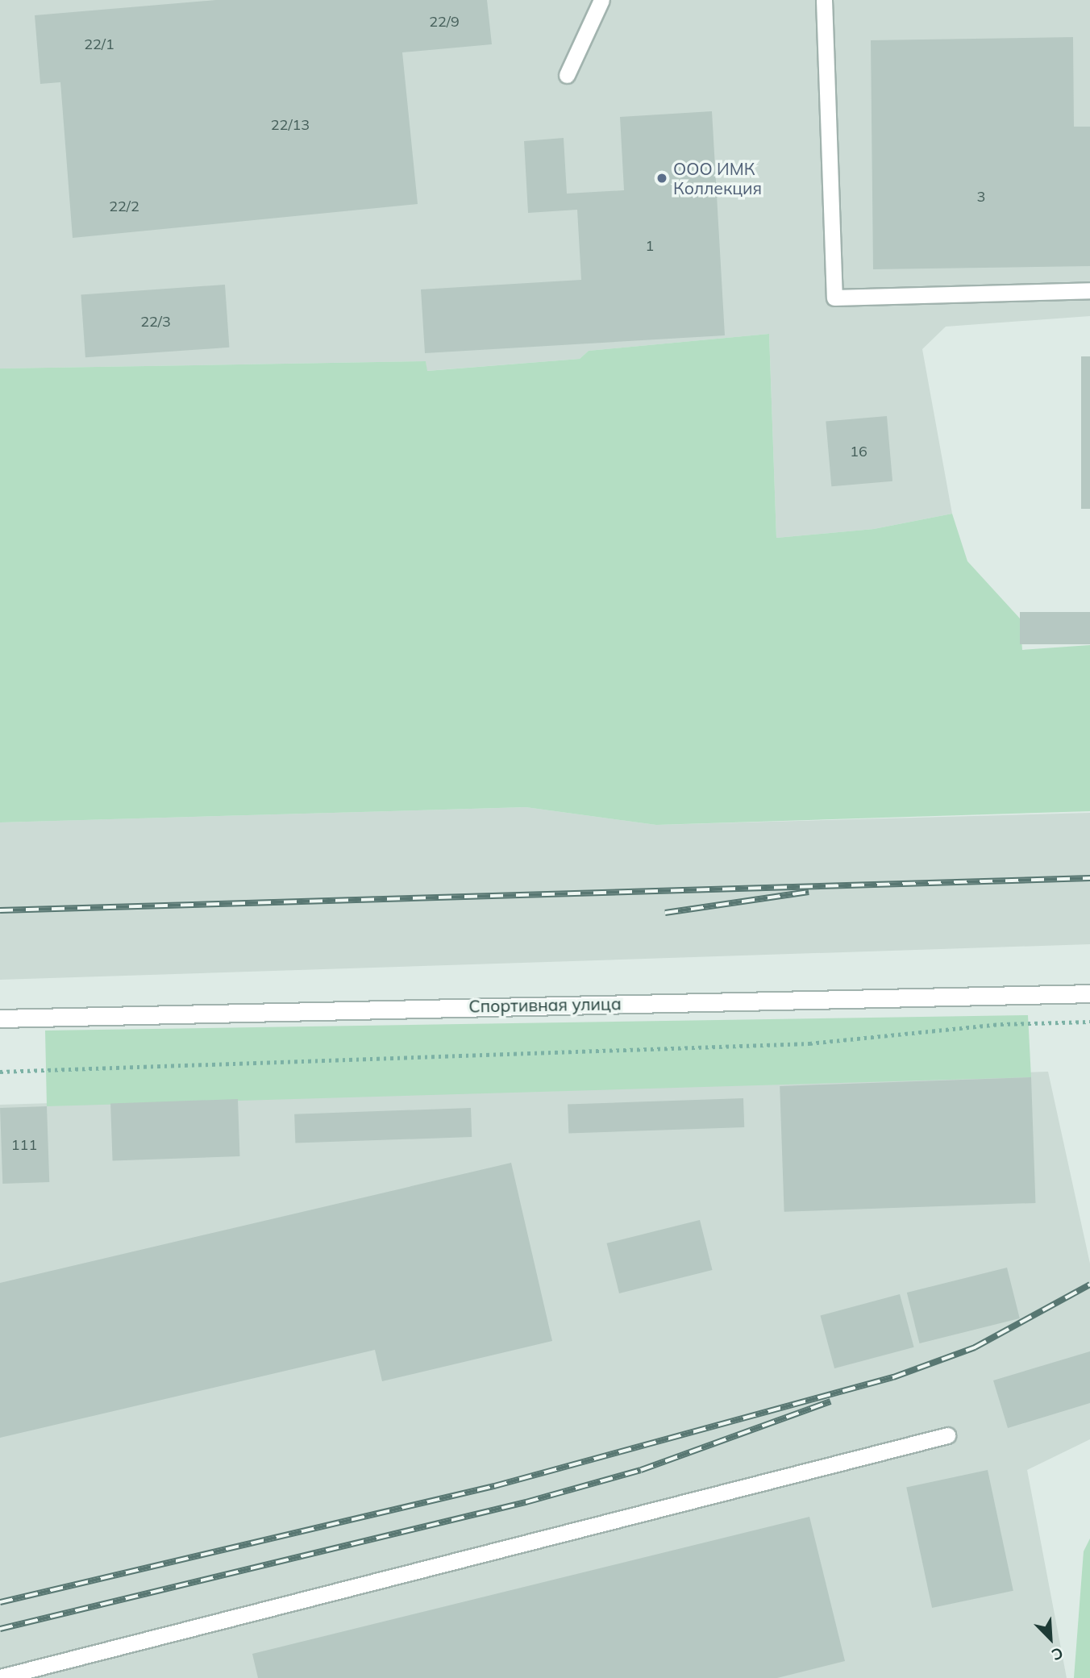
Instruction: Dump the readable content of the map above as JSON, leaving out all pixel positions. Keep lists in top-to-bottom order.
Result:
{
  "streets": {
    "street": ["Спортивная улица"]
  },
  "places": ["ООО ИМК Коллекция"],
  "house_numbers": [
    "22/9",
    "22/1",
    "22/13",
    "3",
    "22/2",
    "1",
    "22/3",
    "16",
    "111"
  ],
  "north": "bottom right"
}
